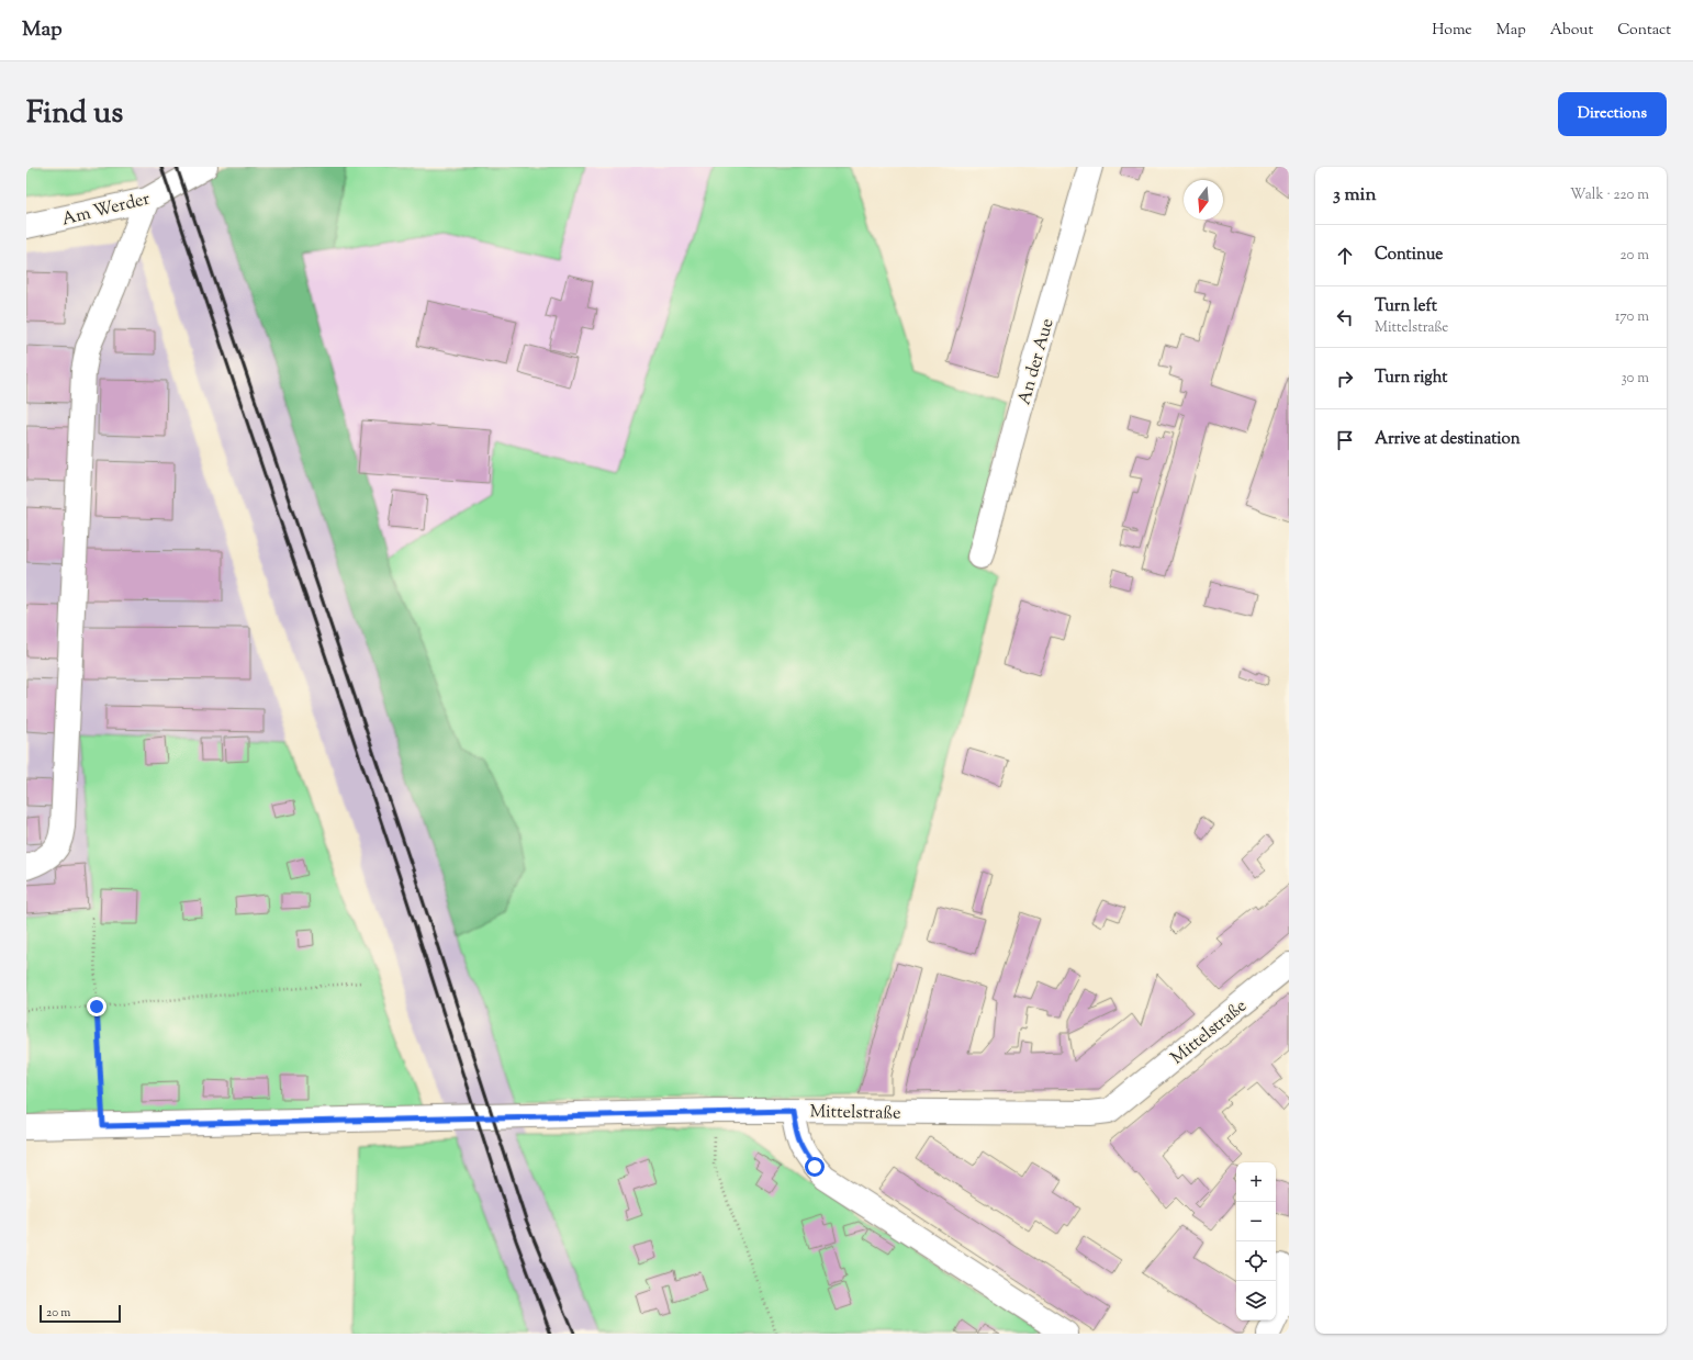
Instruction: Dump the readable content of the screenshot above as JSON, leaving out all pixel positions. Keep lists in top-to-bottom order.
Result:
{
  "streets": {
    "street": ["Am Werder", "An der Aue", "Mittelstraße"]
  },
  "scale_bar": "20 m",
  "north": "bottom",
  "page": {
    "header": "Map",
    "nav": [
      "Home",
      "Map",
      "About",
      "Contact"
    ],
    "title": "Find us",
    "buttons": "Directions",
    "heading": ["3 min", "Walk · 220 m"],
    "list": [
      ["Continue", "20 m"],
      ["Turn left", "Mittelstraße", "170 m"],
      ["Turn right", "30 m"],
      "Arrive at destination"
    ],
    "map_buttons": ["+", "−"],
    "scale": "20 m"
  }
}
